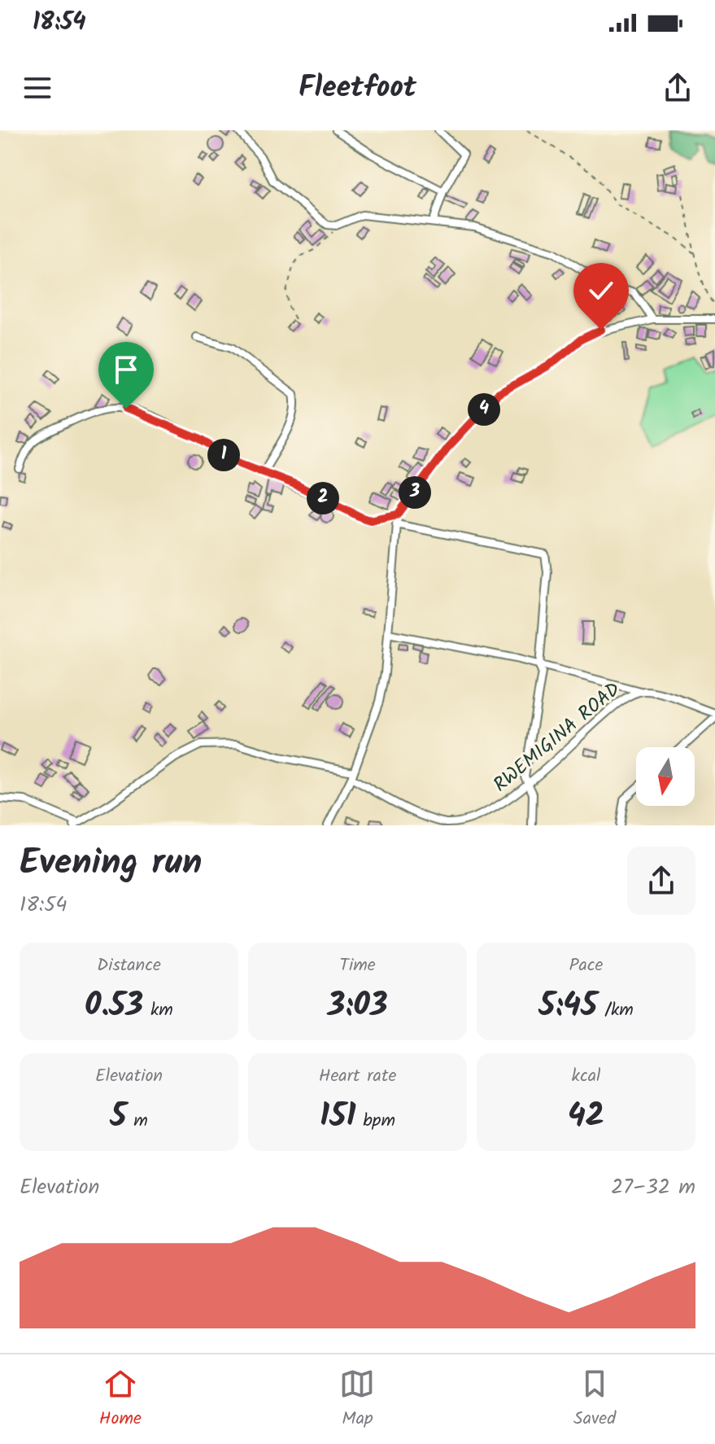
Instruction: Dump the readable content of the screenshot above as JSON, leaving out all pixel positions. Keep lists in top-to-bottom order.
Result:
{
  "streets": {
    "street": ["RWEMIGINA ROAD"]
  },
  "north": "bottom",
  "page": {
    "status": "18:54",
    "header": "Fleetfoot",
    "pins": [
      "4",
      "1",
      "3",
      "2"
    ],
    "heading": ["Evening run", "18:54"],
    "stats": [
      ["Distance", "0.53 km"],
      ["Time", "3:03"],
      ["Pace", "5:45 /km"],
      ["Elevation", "5 m"],
      ["Heart rate", "151 bpm"],
      ["kcal", "42"]
    ],
    "chart": ["Elevation", "27–32 m"],
    "tabs": ["Home", "Map", "Saved"]
  }
}
